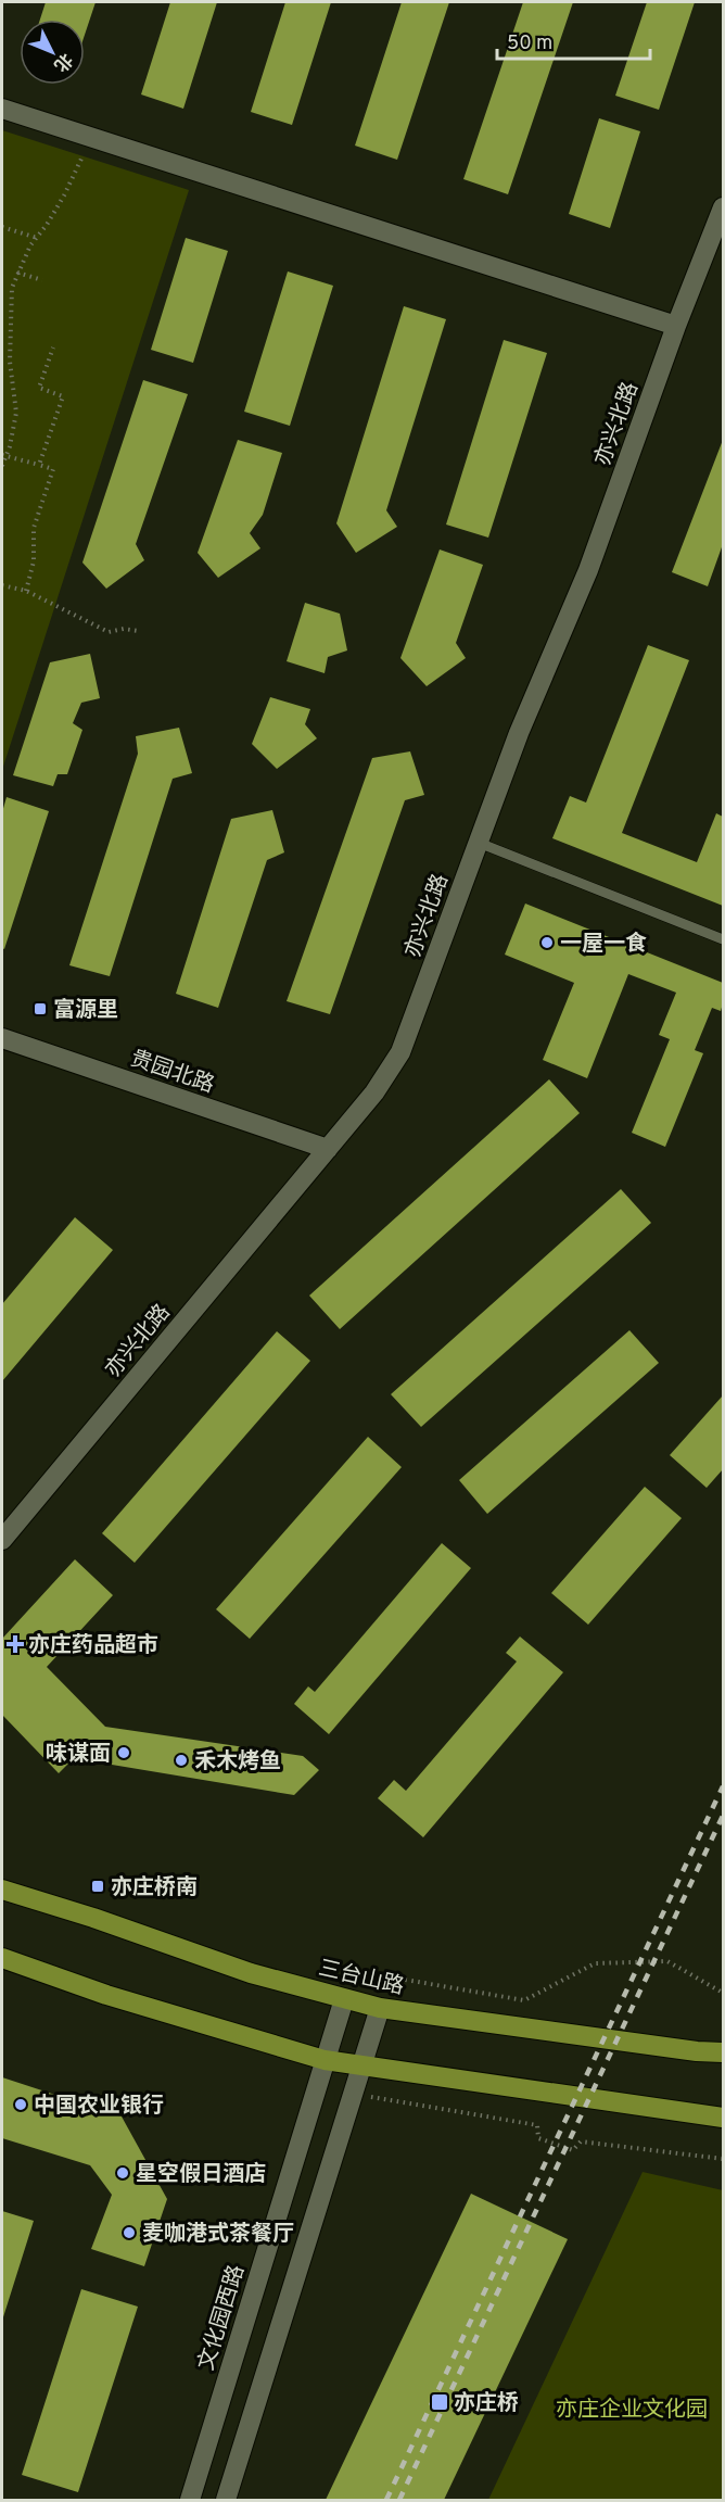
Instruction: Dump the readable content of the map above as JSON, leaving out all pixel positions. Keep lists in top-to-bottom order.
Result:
{
  "streets": {
    "main road": ["三台山路"],
    "street": ["亦兴北路", "贵园北路", "文化园西路"]
  },
  "crossings": [
    ["亦兴北路", "贵园北路"],
    ["三台山路", "文化园西路"]
  ],
  "parks": ["亦庄企业文化园"],
  "places": {
    "other": [
      "一屋一食",
      "味谋面",
      "禾木烤鱼",
      "中国农业银行",
      "星空假日酒店",
      "麦咖港式茶餐厅"
    ],
    "transit": ["富源里", "亦庄桥南", "亦庄桥"],
    "health": ["亦庄药品超市"]
  },
  "scale_bar": "50 m",
  "north": "bottom right"
}
